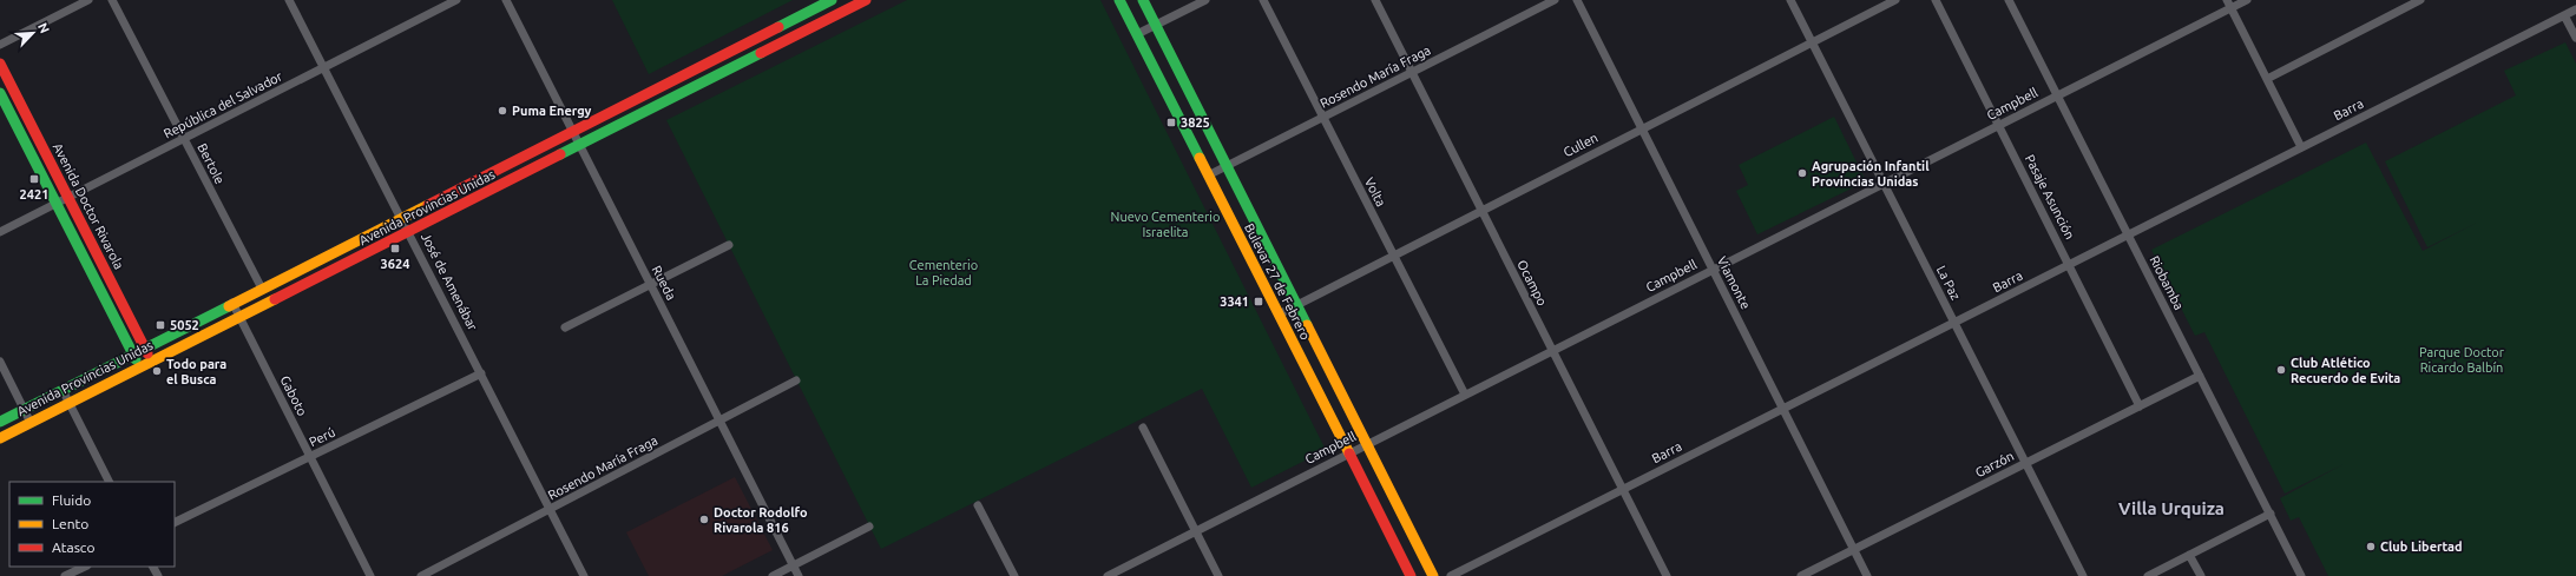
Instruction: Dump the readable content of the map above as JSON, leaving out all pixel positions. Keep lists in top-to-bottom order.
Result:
{
  "streets": {
    "main road": ["Avenida Doctor Rivarola", "Avenida Provincias Unidas", "Bulevar 27 de Febrero"],
    "street": [
      "Rosendo María Fraga",
      "Campbell",
      "República del Salvador",
      "Barra",
      "Cullen",
      "Bertole",
      "Volta",
      "Pasaje Asunción",
      "José de Amenábar",
      "Rueda",
      "Ocampo",
      "Viamonte",
      "La Paz",
      "Riobamba",
      "Gaboto",
      "Perú",
      "Garzón"
    ]
  },
  "crossings": [
    ["Rosendo María Fraga", "Volta"],
    ["Rosendo María Fraga", "José de Amenábar"],
    ["Rosendo María Fraga", "Bulevar 27 de Febrero"],
    ["Rosendo María Fraga", "Rueda"],
    ["Rosendo María Fraga", "Ocampo"],
    ["Campbell", "Volta"],
    ["Campbell", "Pasaje Asunción"],
    ["Campbell", "Bulevar 27 de Febrero"],
    ["Campbell", "Ocampo"],
    ["Campbell", "Viamonte"],
    ["Campbell", "La Paz"],
    ["Campbell", "Riobamba"],
    ["República del Salvador", "Bertole"],
    ["República del Salvador", "Avenida Doctor Rivarola"],
    ["República del Salvador", "José de Amenábar"],
    ["Barra", "Pasaje Asunción"],
    ["Barra", "Ocampo"],
    ["Barra", "Viamonte"],
    ["Barra", "La Paz"],
    ["Barra", "Riobamba"],
    ["Cullen", "Volta"],
    ["Cullen", "Bulevar 27 de Febrero"],
    ["Cullen", "Ocampo"],
    ["Cullen", "Viamonte"],
    ["Cullen", "La Paz"],
    ["Bertole", "Avenida Provincias Unidas"],
    ["Pasaje Asunción", "Garzón"],
    ["Avenida Doctor Rivarola", "Avenida Provincias Unidas"],
    ["Avenida Provincias Unidas", "José de Amenábar"],
    ["Avenida Provincias Unidas", "Rueda"],
    ["Avenida Provincias Unidas", "Gaboto"],
    ["José de Amenábar", "Perú"],
    ["Viamonte", "Garzón"],
    ["La Paz", "Garzón"],
    ["Riobamba", "Garzón"],
    ["Gaboto", "Perú"]
  ],
  "districts": ["Villa Urquiza"],
  "parks": ["Nuevo Cementerio Israelita", "Cementerio La Piedad", "Parque Doctor Ricardo Balbín"],
  "places": {
    "other": [
      "Puma Energy",
      "Agrupación Infantil Provincias Unidas",
      "Club Atlético Recuerdo de Evita",
      "Todo para el Busca",
      "Doctor Rodolfo Rivarola 816",
      "Club Libertad"
    ],
    "transit": [
      "3825",
      "2421",
      "3624",
      "3341",
      "5052"
    ]
  },
  "legend": ["Fluido", "Lento", "Atasco"],
  "north": "top right"
}
